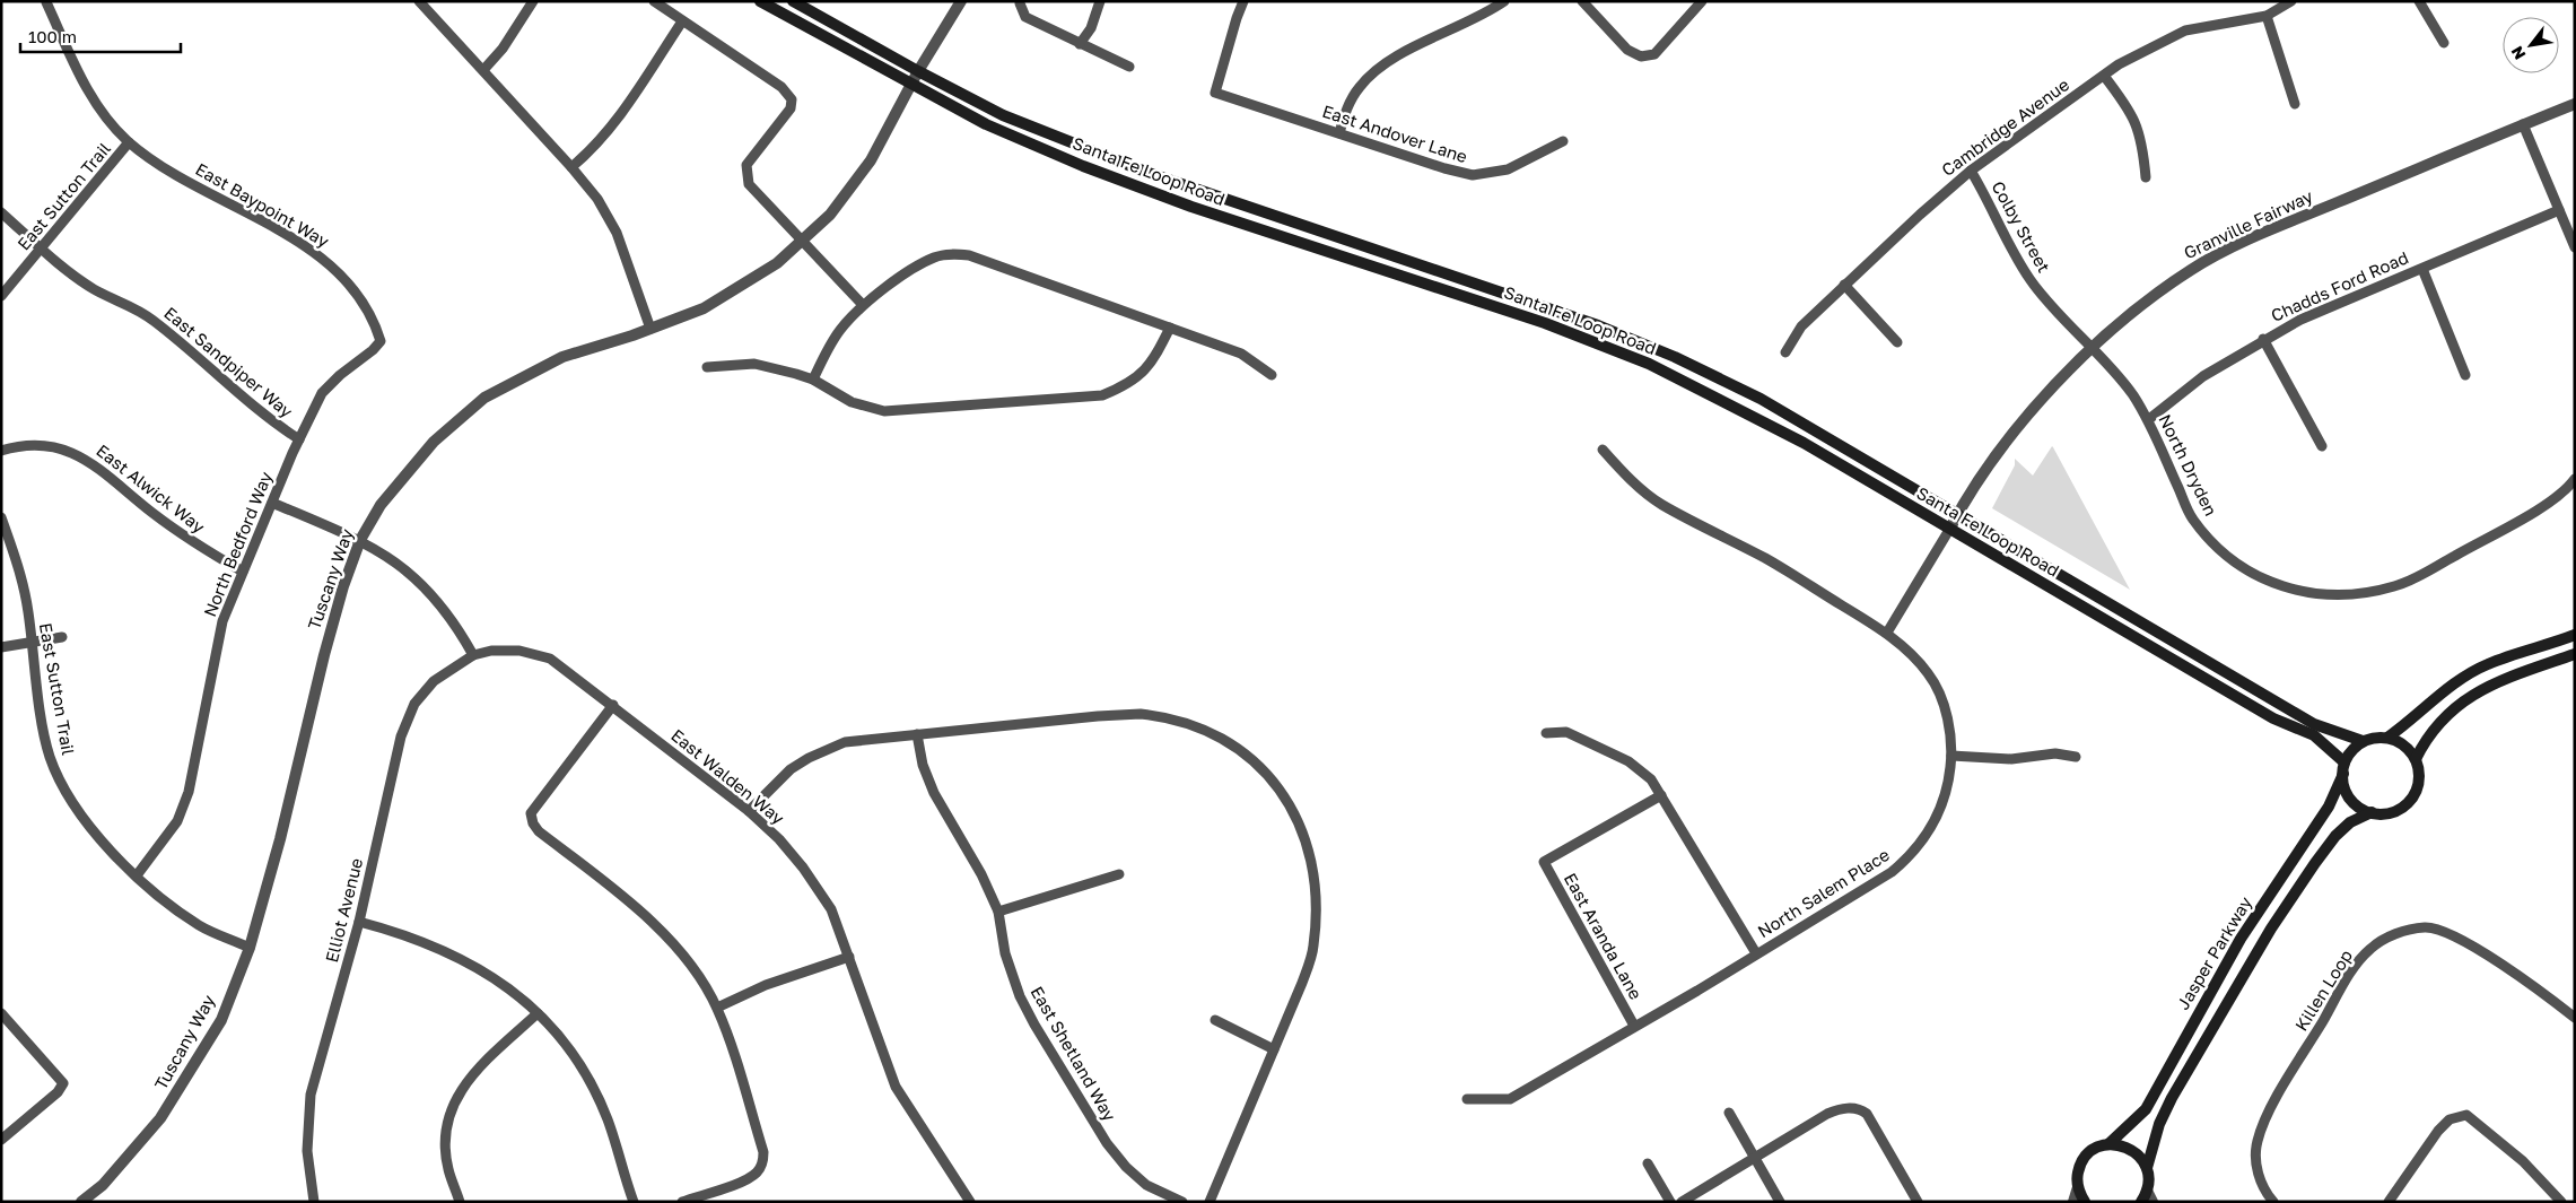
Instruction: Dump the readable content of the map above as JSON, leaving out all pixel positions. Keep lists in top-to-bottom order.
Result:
{
  "streets": {
    "main road": ["Santa Fe Loop Road", "Jasper Parkway"],
    "street": [
      "Cambridge Avenue",
      "East Andover Lane",
      "East Sutton Trail",
      "East Baypoint Way",
      "Granville Fairway",
      "Colby Street",
      "Chadds Ford Road",
      "East Sandpiper Way",
      "North Dryden",
      "East Alwick Way",
      "North Bedford Way",
      "Tuscany Way",
      "East Walden Way",
      "North Salem Place",
      "Elliot Avenue",
      "East Aranda Lane",
      "Killen Loop",
      "East Shetland Way"
    ]
  },
  "crossings": [
    ["Cambridge Avenue", "Colby Street"],
    ["Santa Fe Loop Road", "Granville Fairway"],
    ["Santa Fe Loop Road", "Tuscany Way"],
    ["Santa Fe Loop Road", "Jasper Parkway"],
    ["East Sutton Trail", "East Baypoint Way"],
    ["East Sutton Trail", "East Sandpiper Way"],
    ["East Sutton Trail", "North Bedford Way"],
    ["East Sutton Trail", "Tuscany Way"],
    ["East Baypoint Way", "North Bedford Way"],
    ["Granville Fairway", "Colby Street"],
    ["Granville Fairway", "North Dryden"],
    ["Granville Fairway", "North Salem Place"],
    ["Colby Street", "North Dryden"],
    ["Chadds Ford Road", "North Dryden"],
    ["East Sandpiper Way", "North Bedford Way"],
    ["East Alwick Way", "North Bedford Way"],
    ["East Walden Way", "Elliot Avenue"],
    ["North Salem Place", "East Aranda Lane"]
  ],
  "scale_bar": "100 m",
  "north": "bottom left"
}
